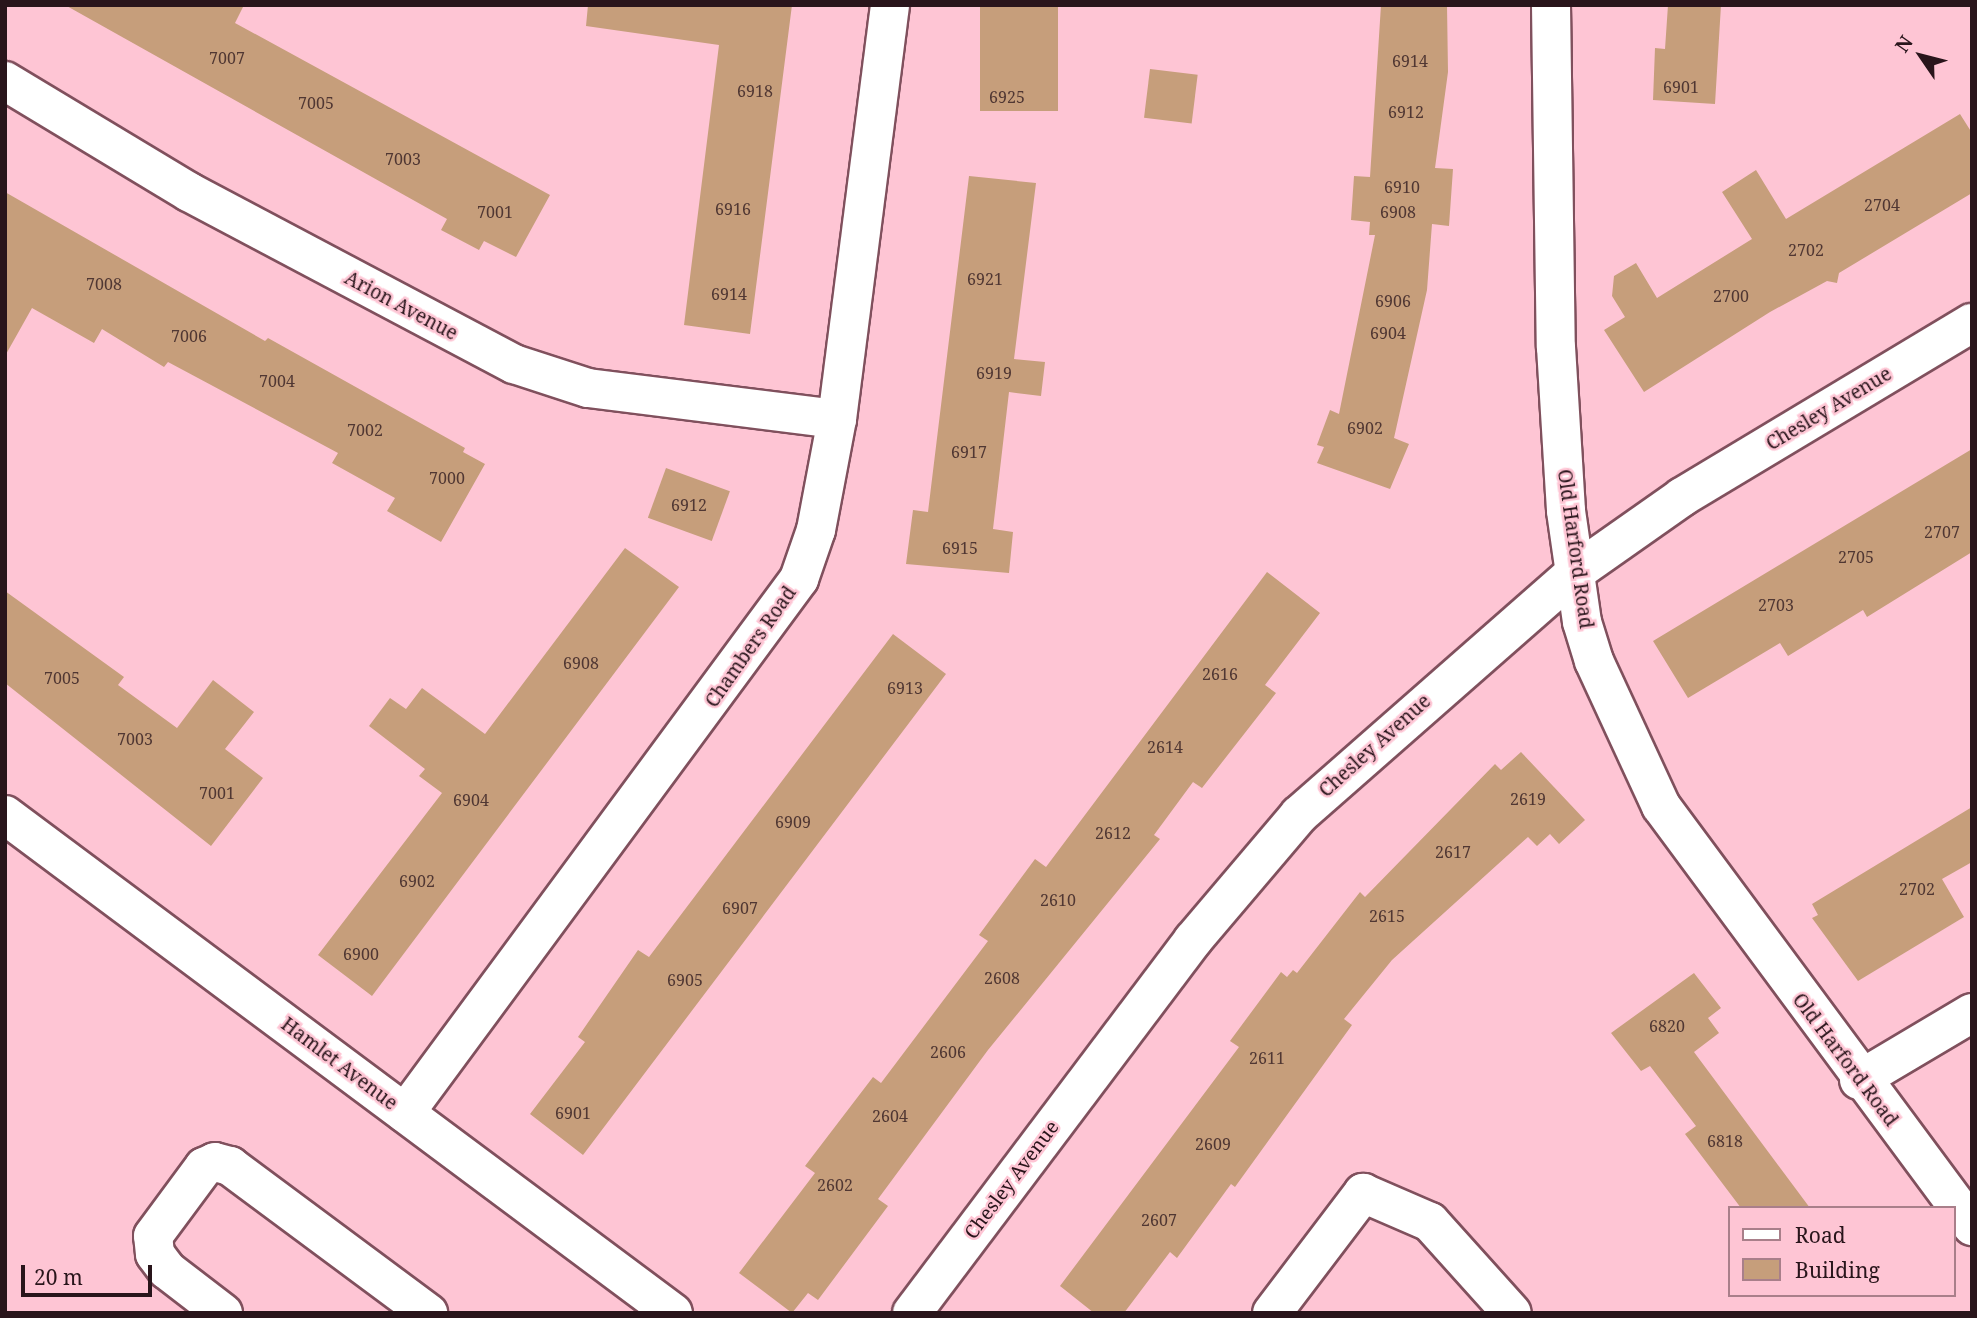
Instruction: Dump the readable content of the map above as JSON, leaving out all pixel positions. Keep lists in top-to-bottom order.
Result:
{
  "streets": {
    "street": [
      "Arion Avenue",
      "Chesley Avenue",
      "Old Harford Road",
      "Chambers Road",
      "Hamlet Avenue"
    ]
  },
  "crossings": [
    ["Arion Avenue", "Chambers Road"],
    ["Chesley Avenue", "Old Harford Road"],
    ["Chambers Road", "Hamlet Avenue"]
  ],
  "house_numbers": [
    "7007",
    "6914",
    "6901",
    "6918",
    "6925",
    "7005",
    "6912",
    "7003",
    "6910",
    "2704",
    "6916",
    "7001",
    "6908",
    "2702",
    "6921",
    "7008",
    "6914",
    "2700",
    "6906",
    "6904",
    "7006",
    "6919",
    "7004",
    "6902",
    "7002",
    "6917",
    "7000",
    "6912",
    "2707",
    "6915",
    "2705",
    "2703",
    "6908",
    "2616",
    "7005",
    "6913",
    "7003",
    "2614",
    "7001",
    "2619",
    "6904",
    "6909",
    "2612",
    "2617",
    "6902",
    "2702",
    "2610",
    "6907",
    "2615",
    "6900",
    "2608",
    "6905",
    "6820",
    "2606",
    "2611",
    "6901",
    "2604",
    "6818",
    "2609",
    "2602",
    "2607"
  ],
  "legend": ["Road", "Building"],
  "scale_bar": "20 m",
  "north": "top left"
}
